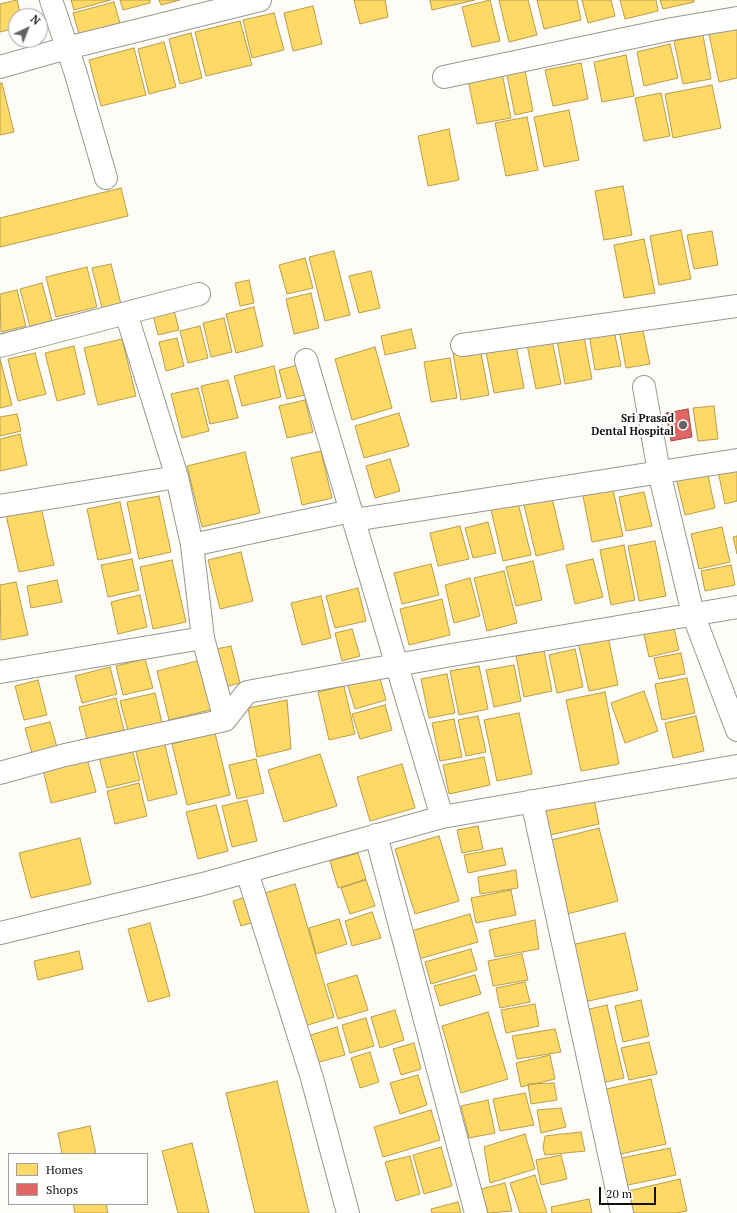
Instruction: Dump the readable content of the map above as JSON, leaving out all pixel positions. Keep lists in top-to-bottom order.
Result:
{
  "places": ["Sri Prasad Dental Hospital"],
  "legend": ["Homes", "Shops"],
  "scale_bar": "20 m",
  "north": "top right"
}
